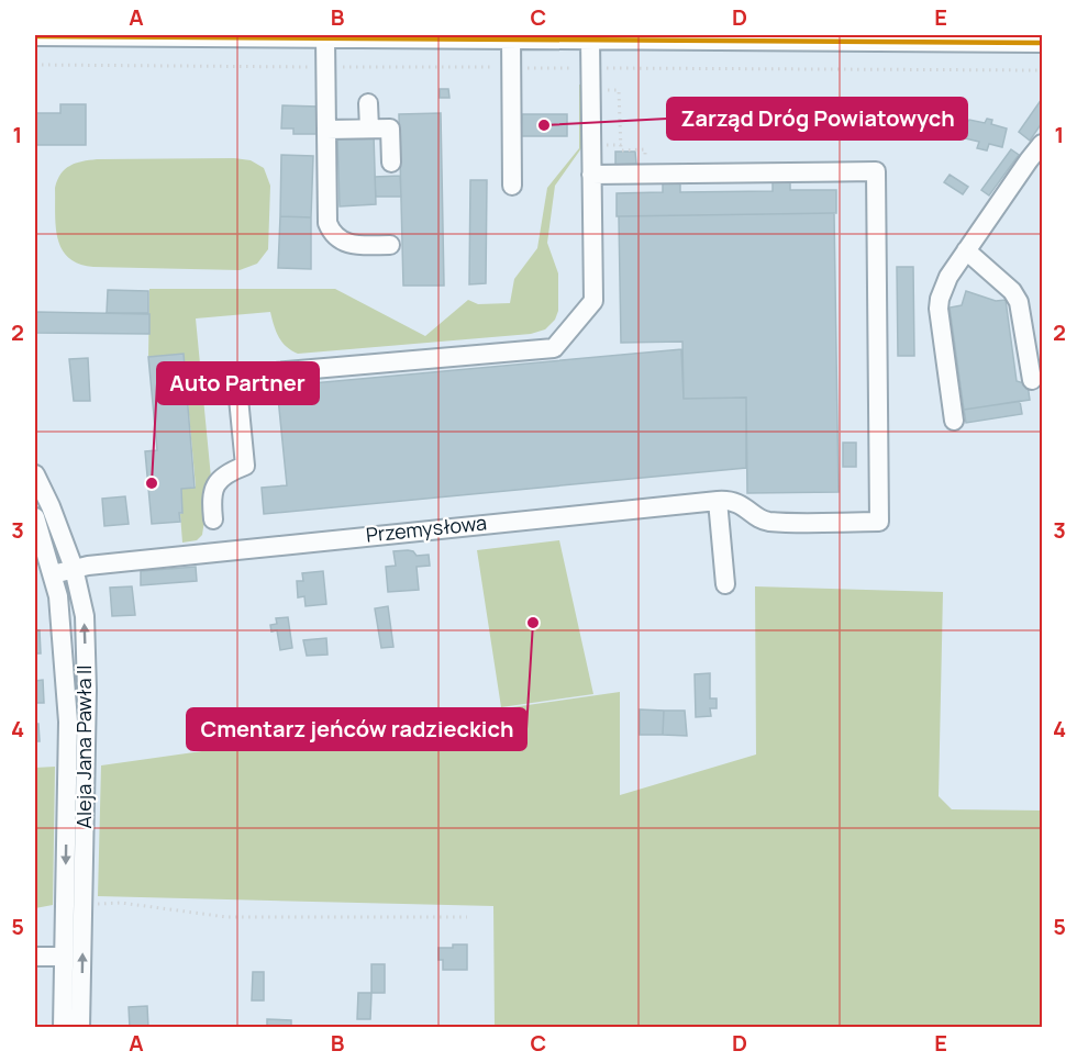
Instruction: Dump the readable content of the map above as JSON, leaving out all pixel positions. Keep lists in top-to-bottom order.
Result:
{
  "streets": {
    "street": ["Przemysłowa", "Aleja Jana Pawła II"]
  },
  "crossings": [
    ["Przemysłowa", "Aleja Jana Pawła II"]
  ],
  "places": ["Zarząd Dróg Powiatowych", "Auto Partner", "Cmentarz jeńców radzieckich"],
  "lines": ["transit line 3"],
  "grid": {
    "columns": [
      "A",
      "B",
      "C",
      "D",
      "E"
    ],
    "rows": [
      "1",
      "2",
      "3",
      "4",
      "5"
    ]
  }
}
